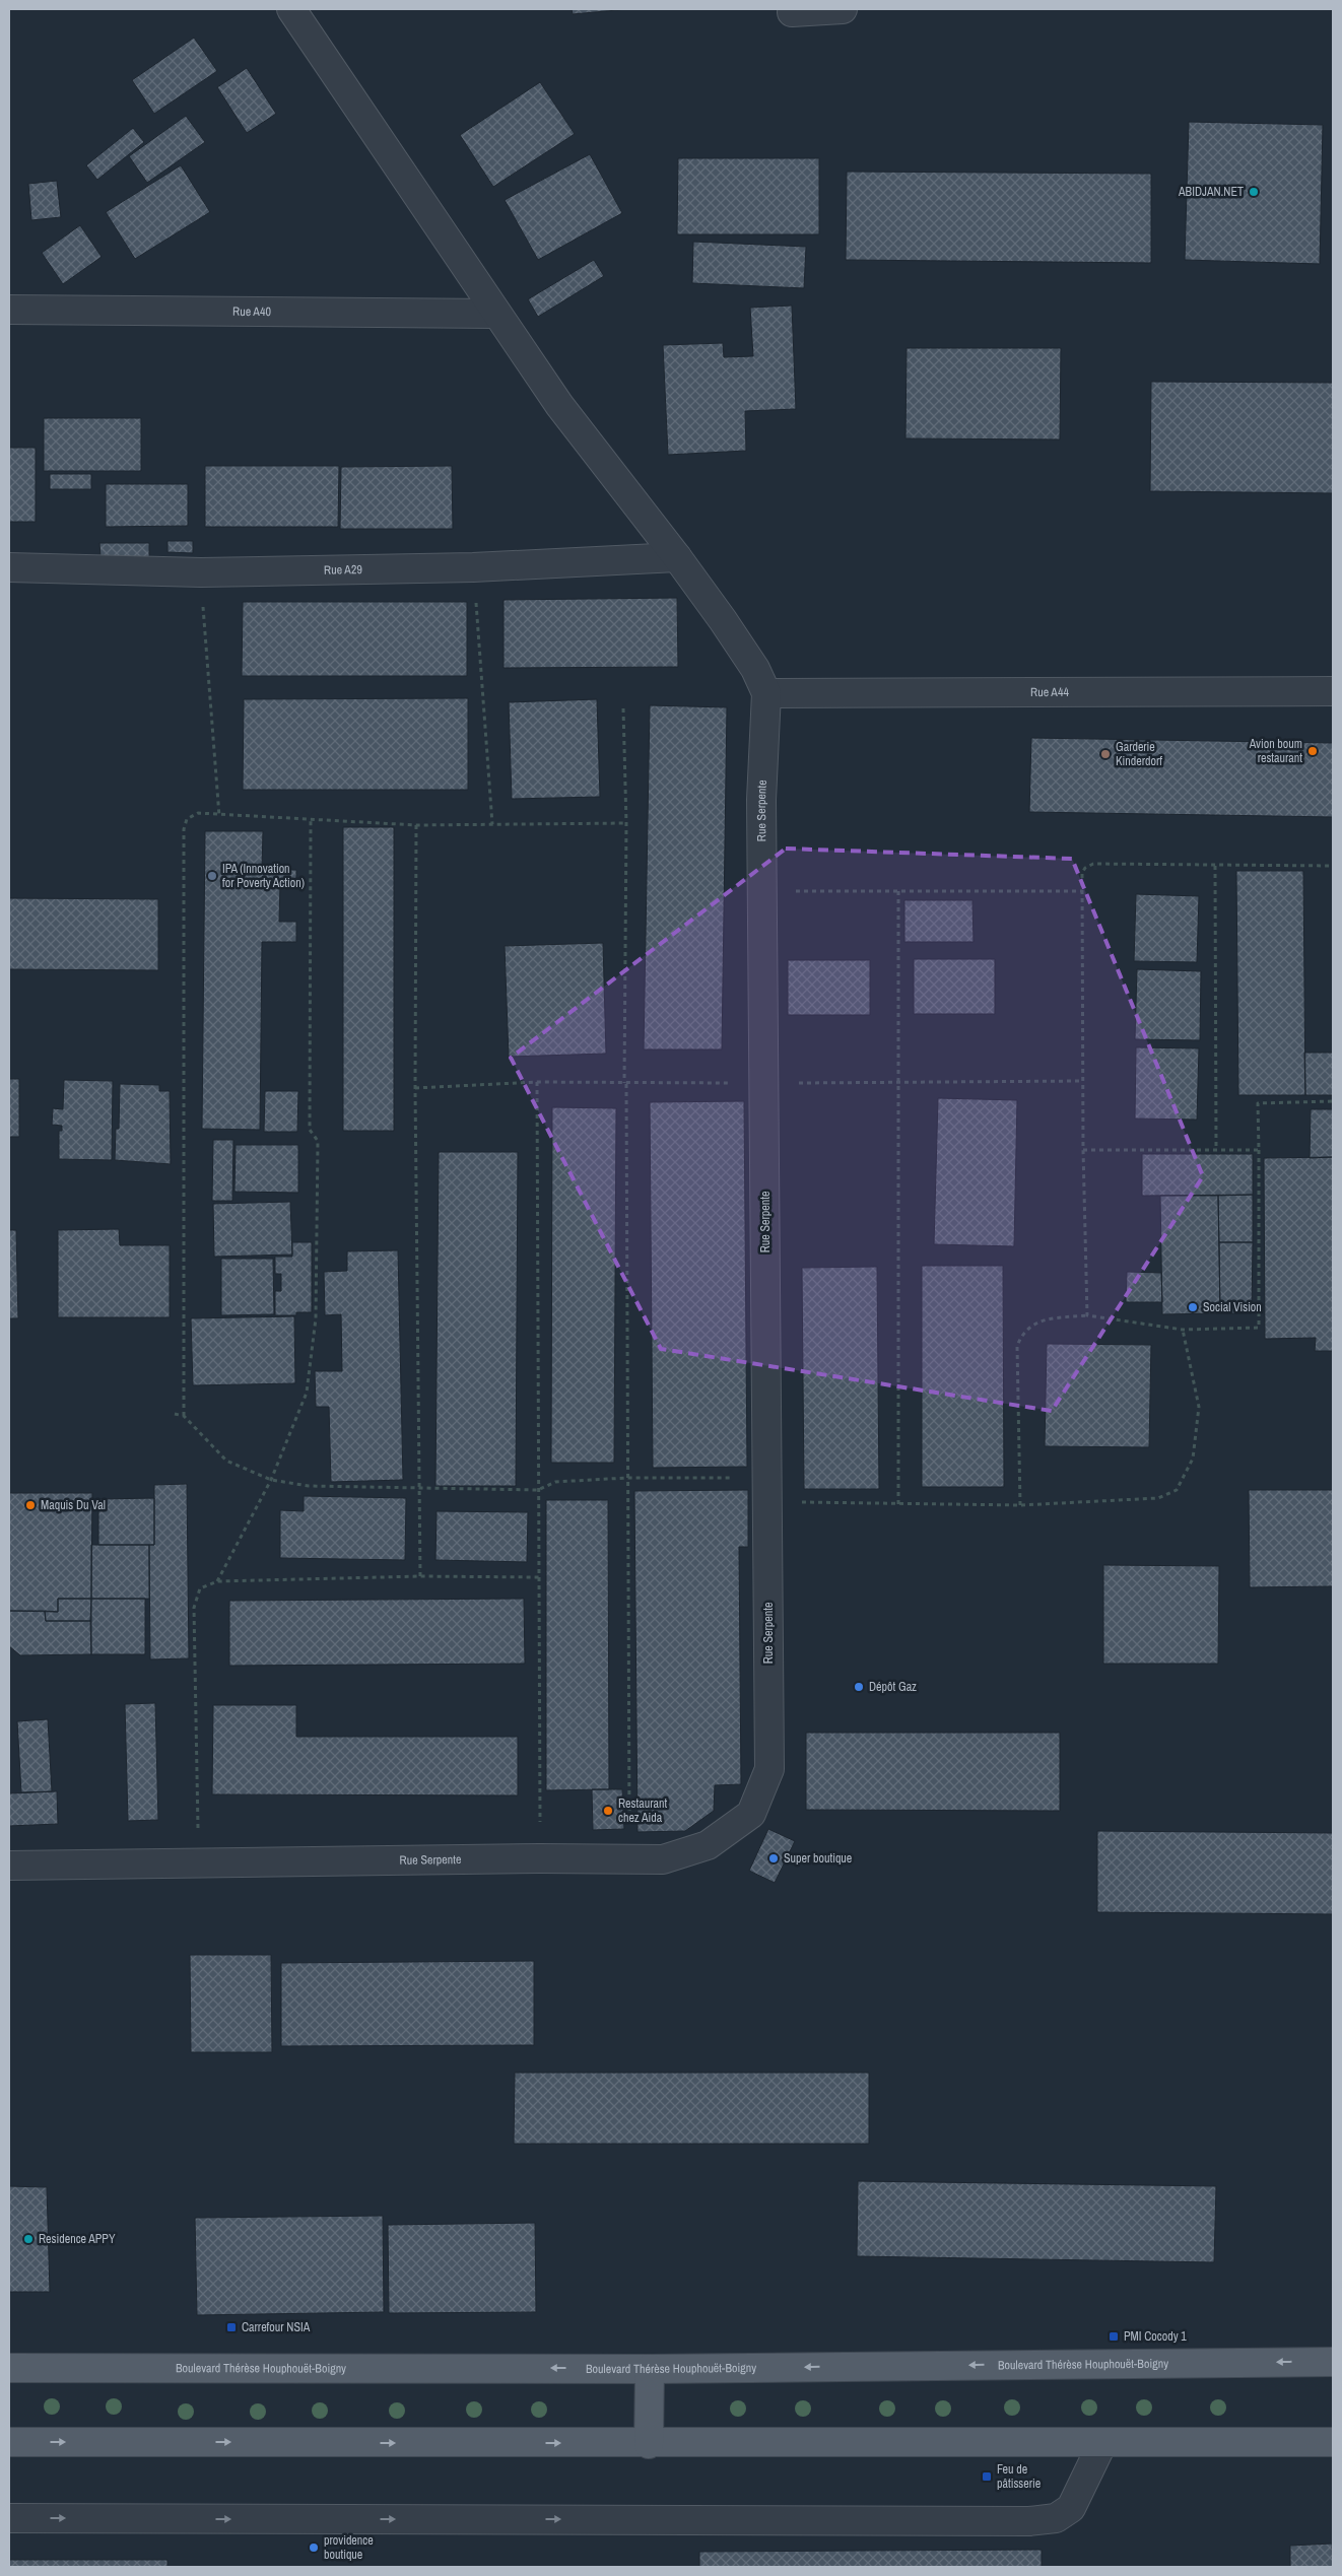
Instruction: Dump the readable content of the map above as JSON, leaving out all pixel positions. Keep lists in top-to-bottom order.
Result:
{
  "streets": {
    "main road": ["Boulevard Thérèse Houphouët-Boigny"],
    "street": [
      "Rue A40",
      "Rue A29",
      "Rue A44",
      "Rue Serpente"
    ]
  },
  "crossings": [
    ["Rue A44", "Rue Serpente"]
  ],
  "places": {
    "other": [
      "ABIDJAN.NET",
      "Avion boum restaurant",
      "Garderie Kinderdorf",
      "IPA (Innovation for Poverty Action)",
      "Social Vision",
      "Maquis Du Val",
      "Dépôt Gaz",
      "Restaurant chez Aida",
      "Super boutique",
      "Residence APPY",
      "providence boutique"
    ],
    "transit": ["Carrefour NSIA", "PMI Cocody 1", "Feu de pâtisserie"]
  }
}
